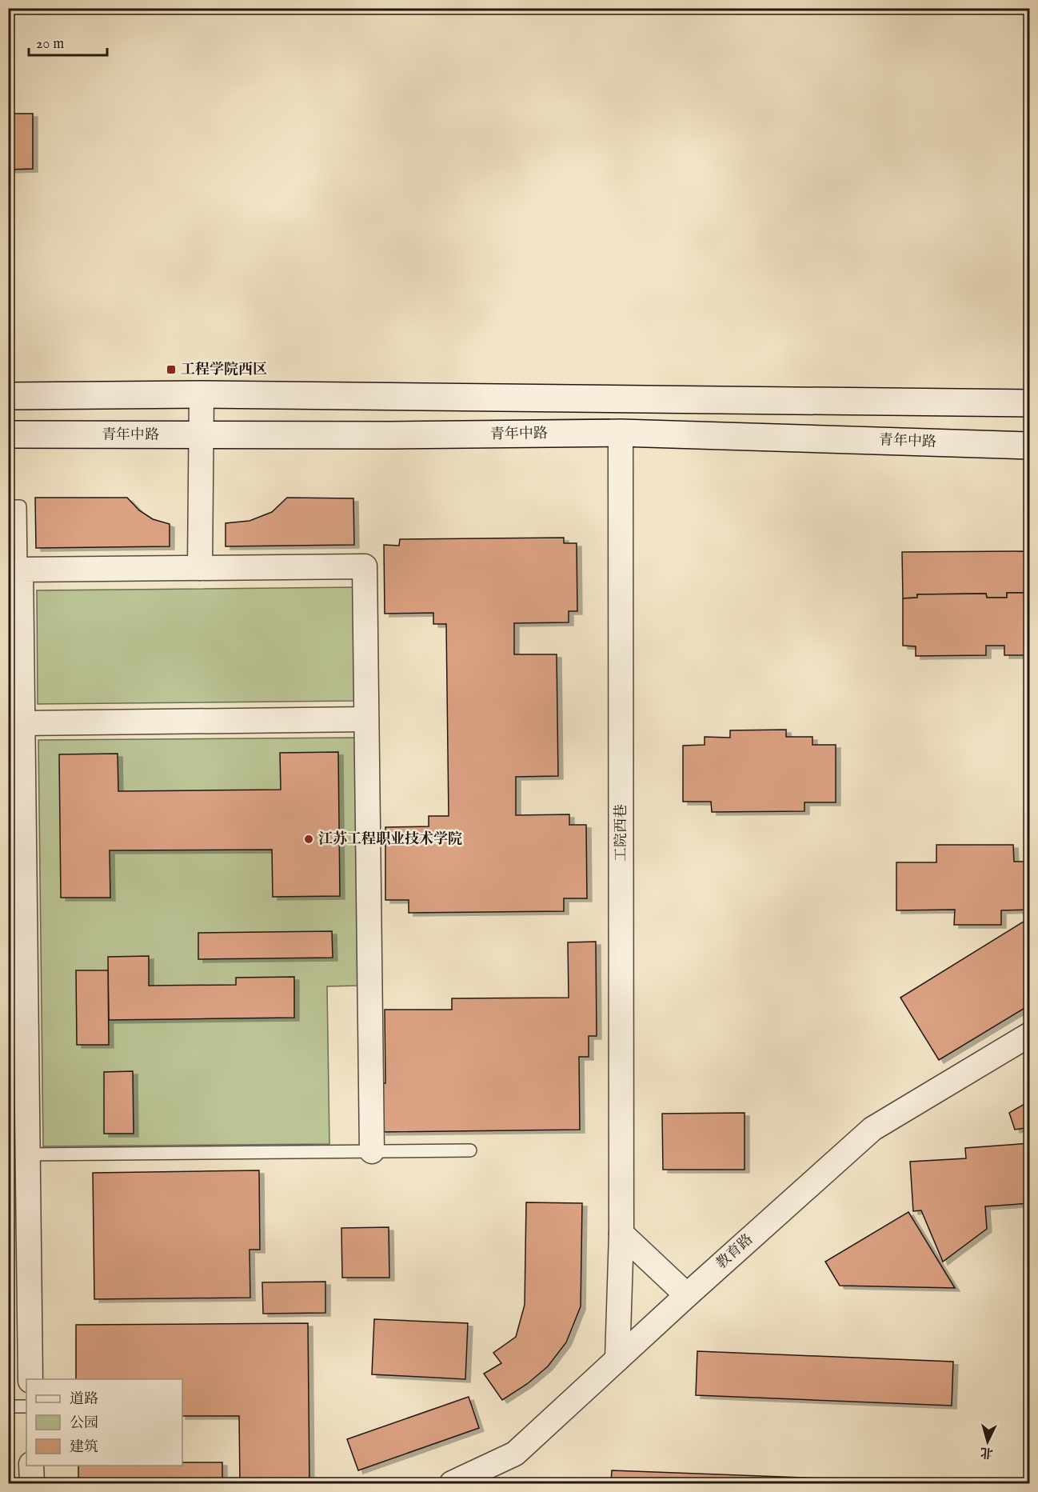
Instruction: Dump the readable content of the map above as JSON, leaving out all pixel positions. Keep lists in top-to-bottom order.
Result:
{
  "streets": {
    "main road": ["青年中路"],
    "street": ["工院西巷", "教育路"]
  },
  "crossings": [
    ["青年中路", "工院西巷"],
    ["工院西巷", "教育路"]
  ],
  "places": {
    "transit": ["工程学院西区"],
    "other": ["江苏工程职业技术学院"]
  },
  "legend": ["道路", "公园", "建筑"],
  "scale_bar": "20 m",
  "north": "bottom"
}
